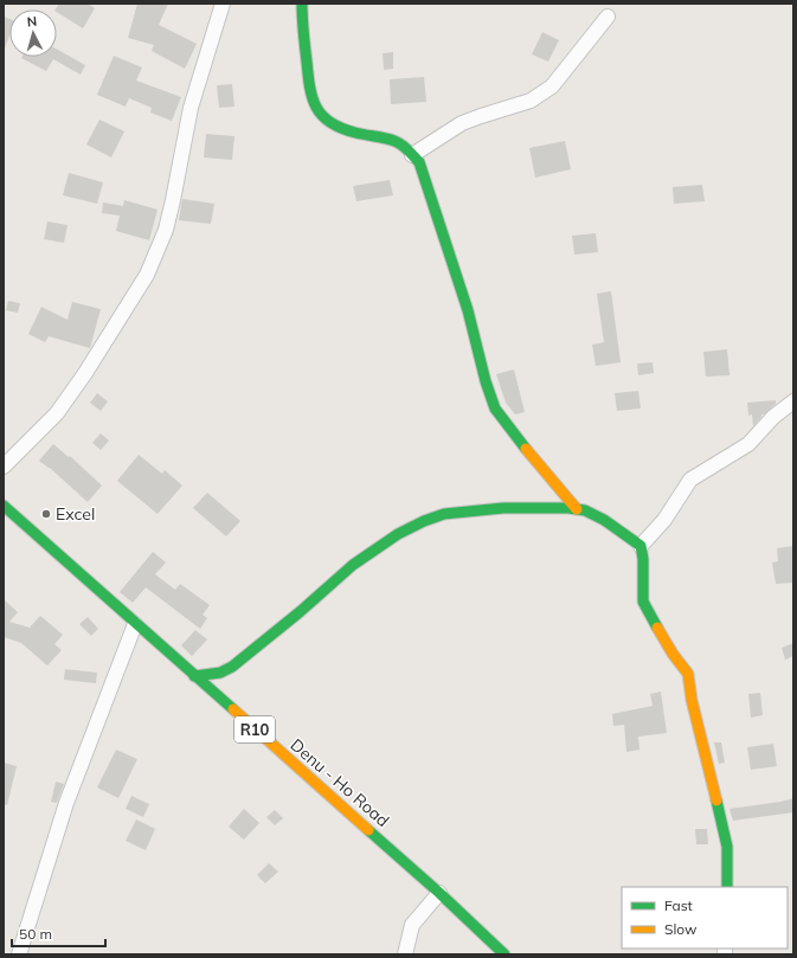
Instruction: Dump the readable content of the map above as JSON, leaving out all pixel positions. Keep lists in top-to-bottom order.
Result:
{
  "streets": {
    "street": ["R10", "Denu - Ho Road"]
  },
  "places": ["Excel"],
  "legend": ["Fast", "Slow"],
  "scale_bar": "50 m",
  "north": "top"
}
